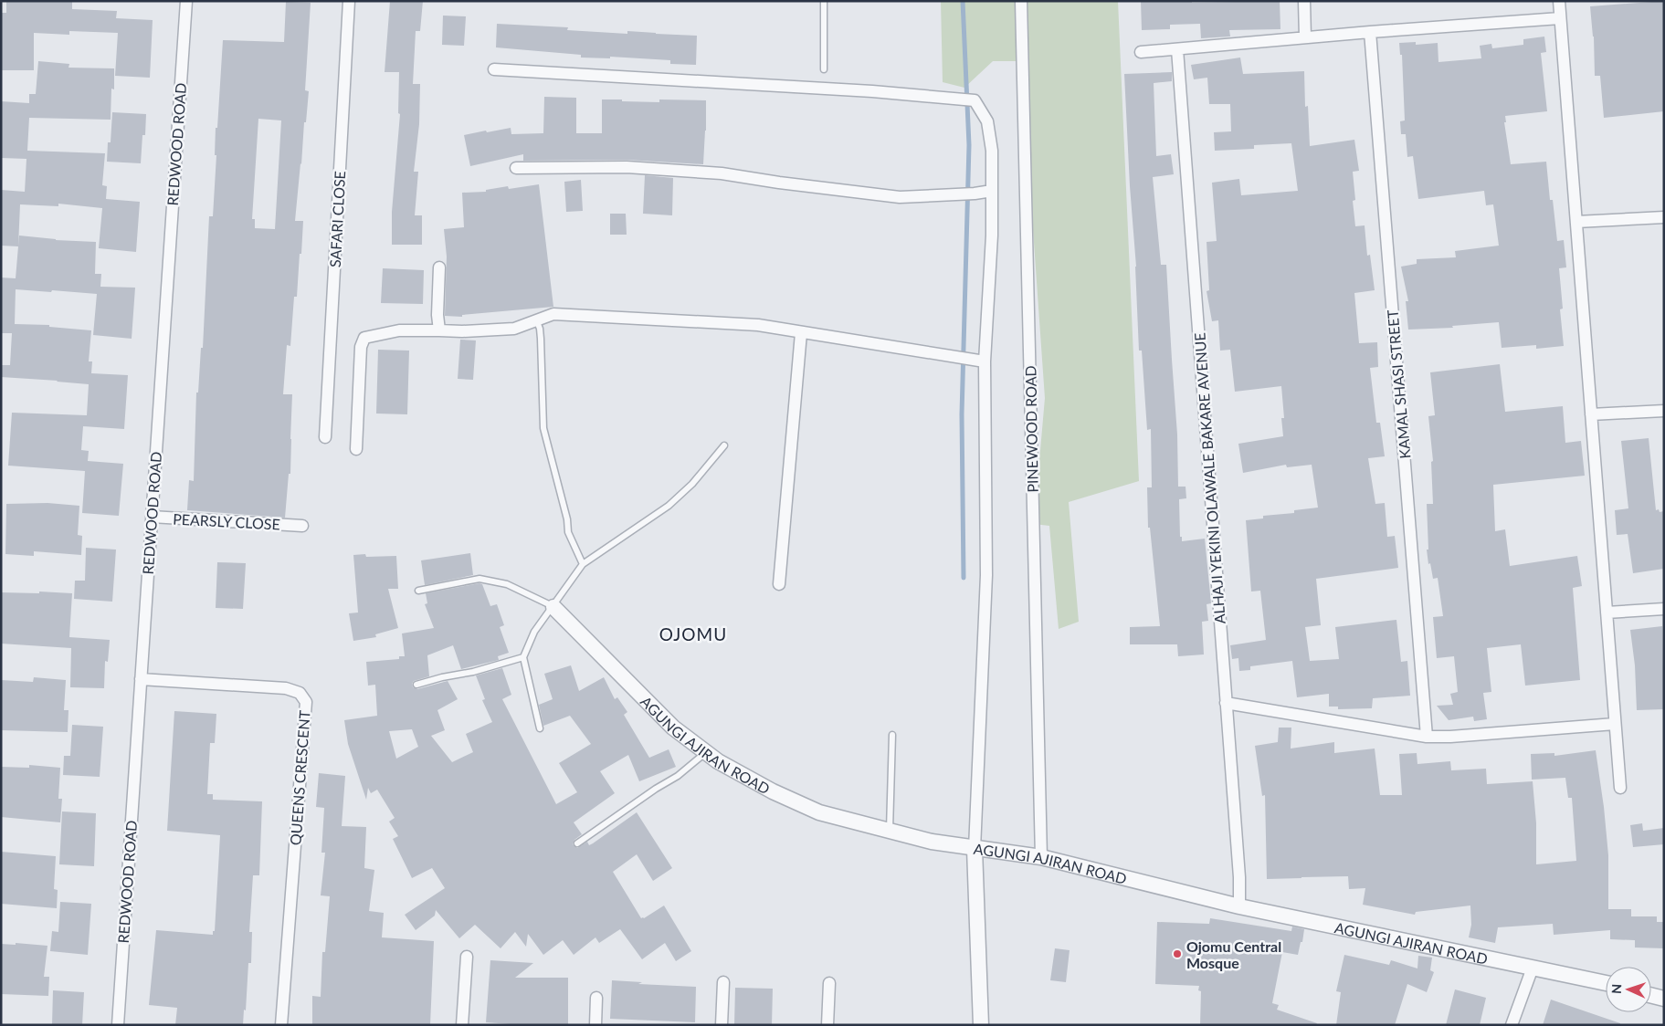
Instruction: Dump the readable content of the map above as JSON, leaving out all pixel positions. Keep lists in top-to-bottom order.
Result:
{
  "streets": {
    "street": [
      "REDWOOD ROAD",
      "SAFARI CLOSE",
      "KAMAL SHASI STREET",
      "PINEWOOD ROAD",
      "ALHAJI YEKINI OLAWALE BAKARE AVENUE",
      "PEARSLY CLOSE",
      "AGUNGI AJIRAN ROAD",
      "QUEENS CRESCENT"
    ]
  },
  "crossings": [
    ["REDWOOD ROAD", "PEARSLY CLOSE"],
    ["REDWOOD ROAD", "QUEENS CRESCENT"],
    ["PINEWOOD ROAD", "AGUNGI AJIRAN ROAD"],
    ["ALHAJI YEKINI OLAWALE BAKARE AVENUE", "AGUNGI AJIRAN ROAD"]
  ],
  "districts": ["OJOMU"],
  "places": ["Ojomu Central Mosque"],
  "north": "left"
}
